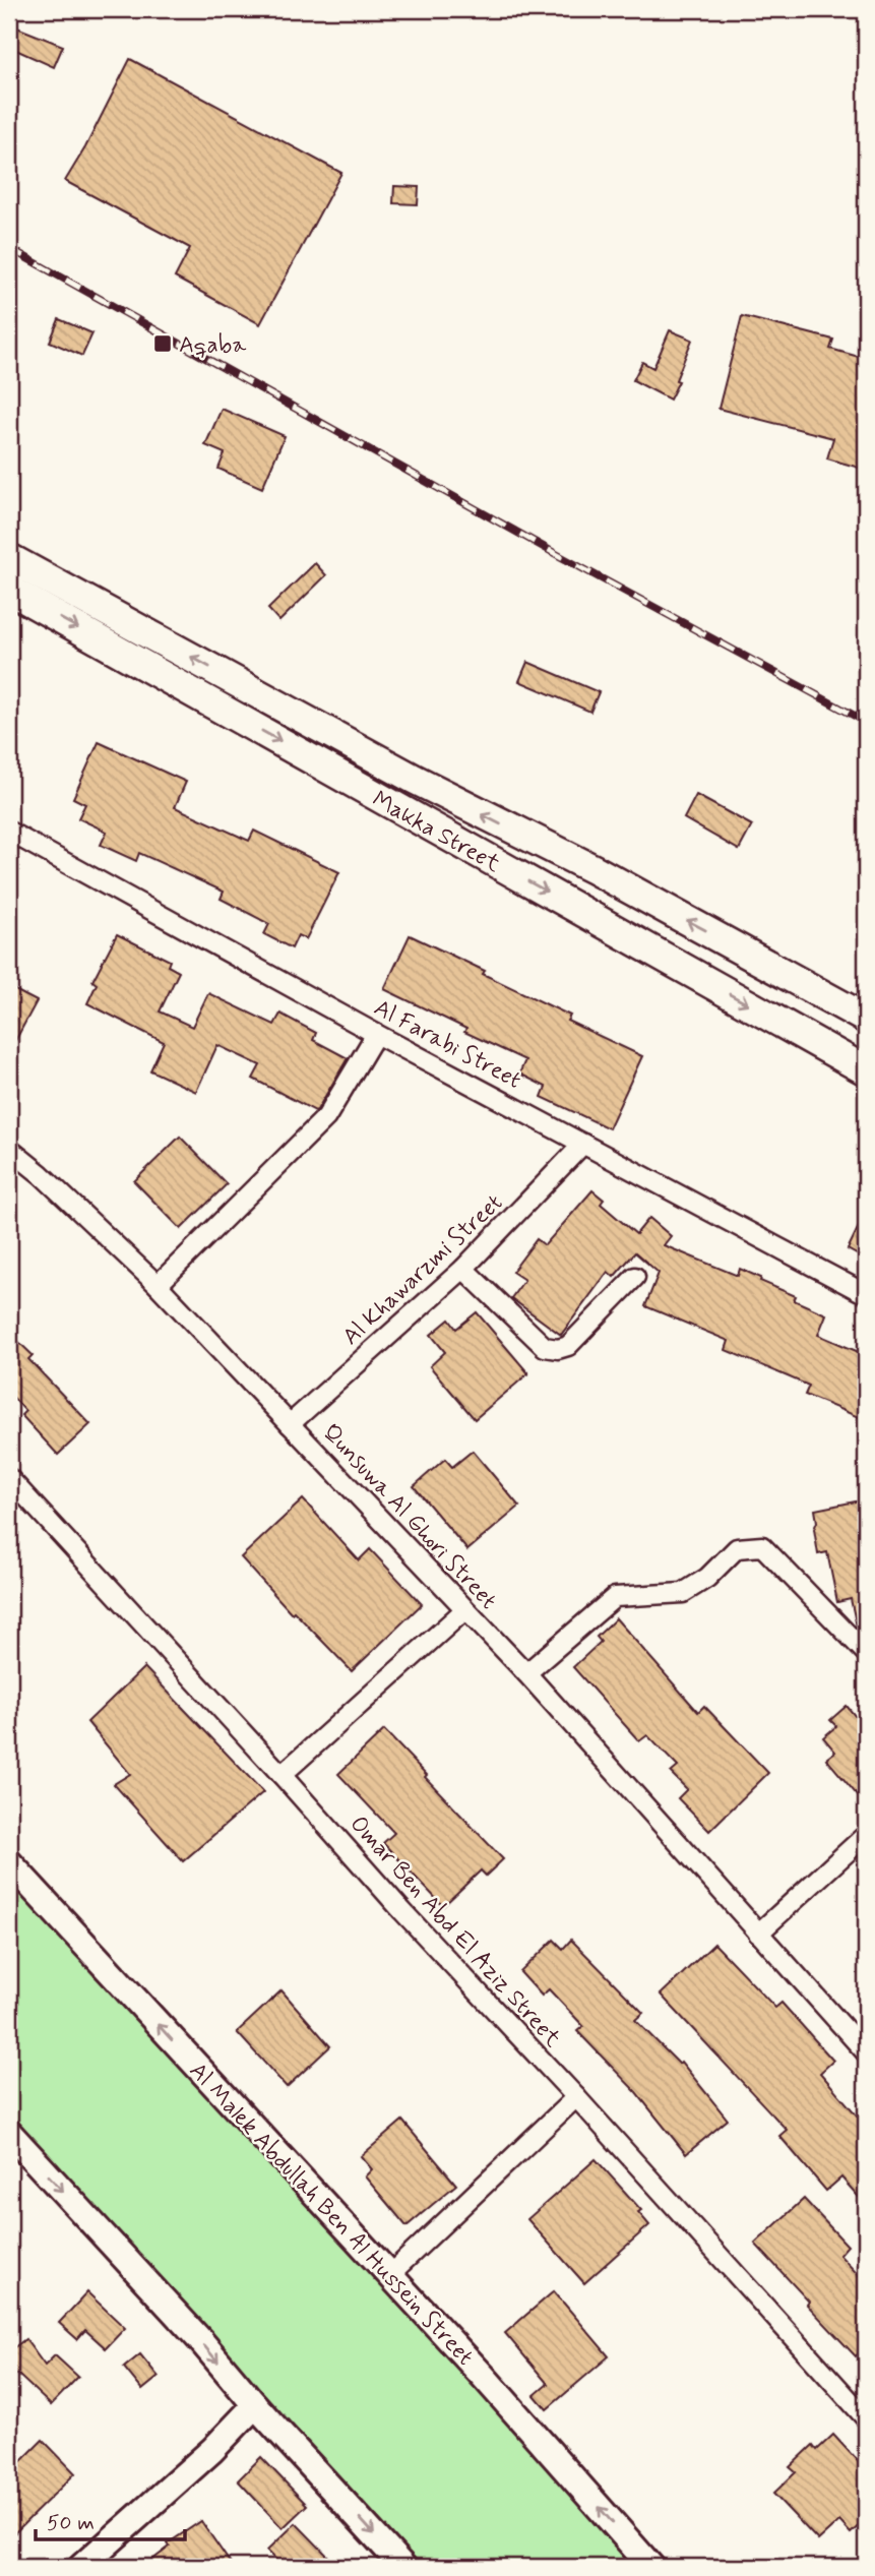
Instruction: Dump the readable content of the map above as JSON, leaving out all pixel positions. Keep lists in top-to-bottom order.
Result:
{
  "streets": {
    "main road": ["Makka Street", "Al Malek Abdullah Ben Al Hussein Street"],
    "street": [
      "Al Farabi Street",
      "Al Khawarzmi Street",
      "Qunsuwa Al Ghori Street",
      "Omar Ben Abd El Aziz Street"
    ]
  },
  "crossings": [
    ["Al Farabi Street", "Al Khawarzmi Street"],
    ["Al Khawarzmi Street", "Qunsuwa Al Ghori Street"]
  ],
  "places": {
    "transit": ["Aqaba"]
  },
  "scale_bar": "50 m"
}
